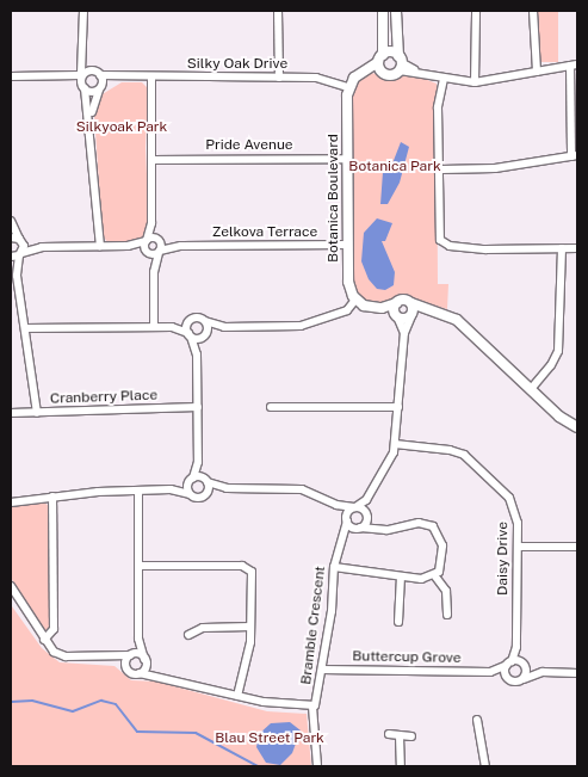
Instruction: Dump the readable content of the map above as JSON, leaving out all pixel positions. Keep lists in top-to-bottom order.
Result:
{
  "streets": {
    "street": [
      "Silky Oak Drive",
      "Pride Avenue",
      "Botanica Boulevard",
      "Zelkova Terrace",
      "Cranberry Place",
      "Daisy Drive",
      "Bramble Crescent",
      "Buttercup Grove"
    ]
  },
  "crossings": [
    ["Silky Oak Drive", "Botanica Boulevard"],
    ["Pride Avenue", "Botanica Boulevard"],
    ["Botanica Boulevard", "Zelkova Terrace"],
    ["Daisy Drive", "Buttercup Grove"],
    ["Bramble Crescent", "Buttercup Grove"]
  ],
  "parks": ["Silkyoak Park", "Botanica Park", "Blau Street Park"]
}
